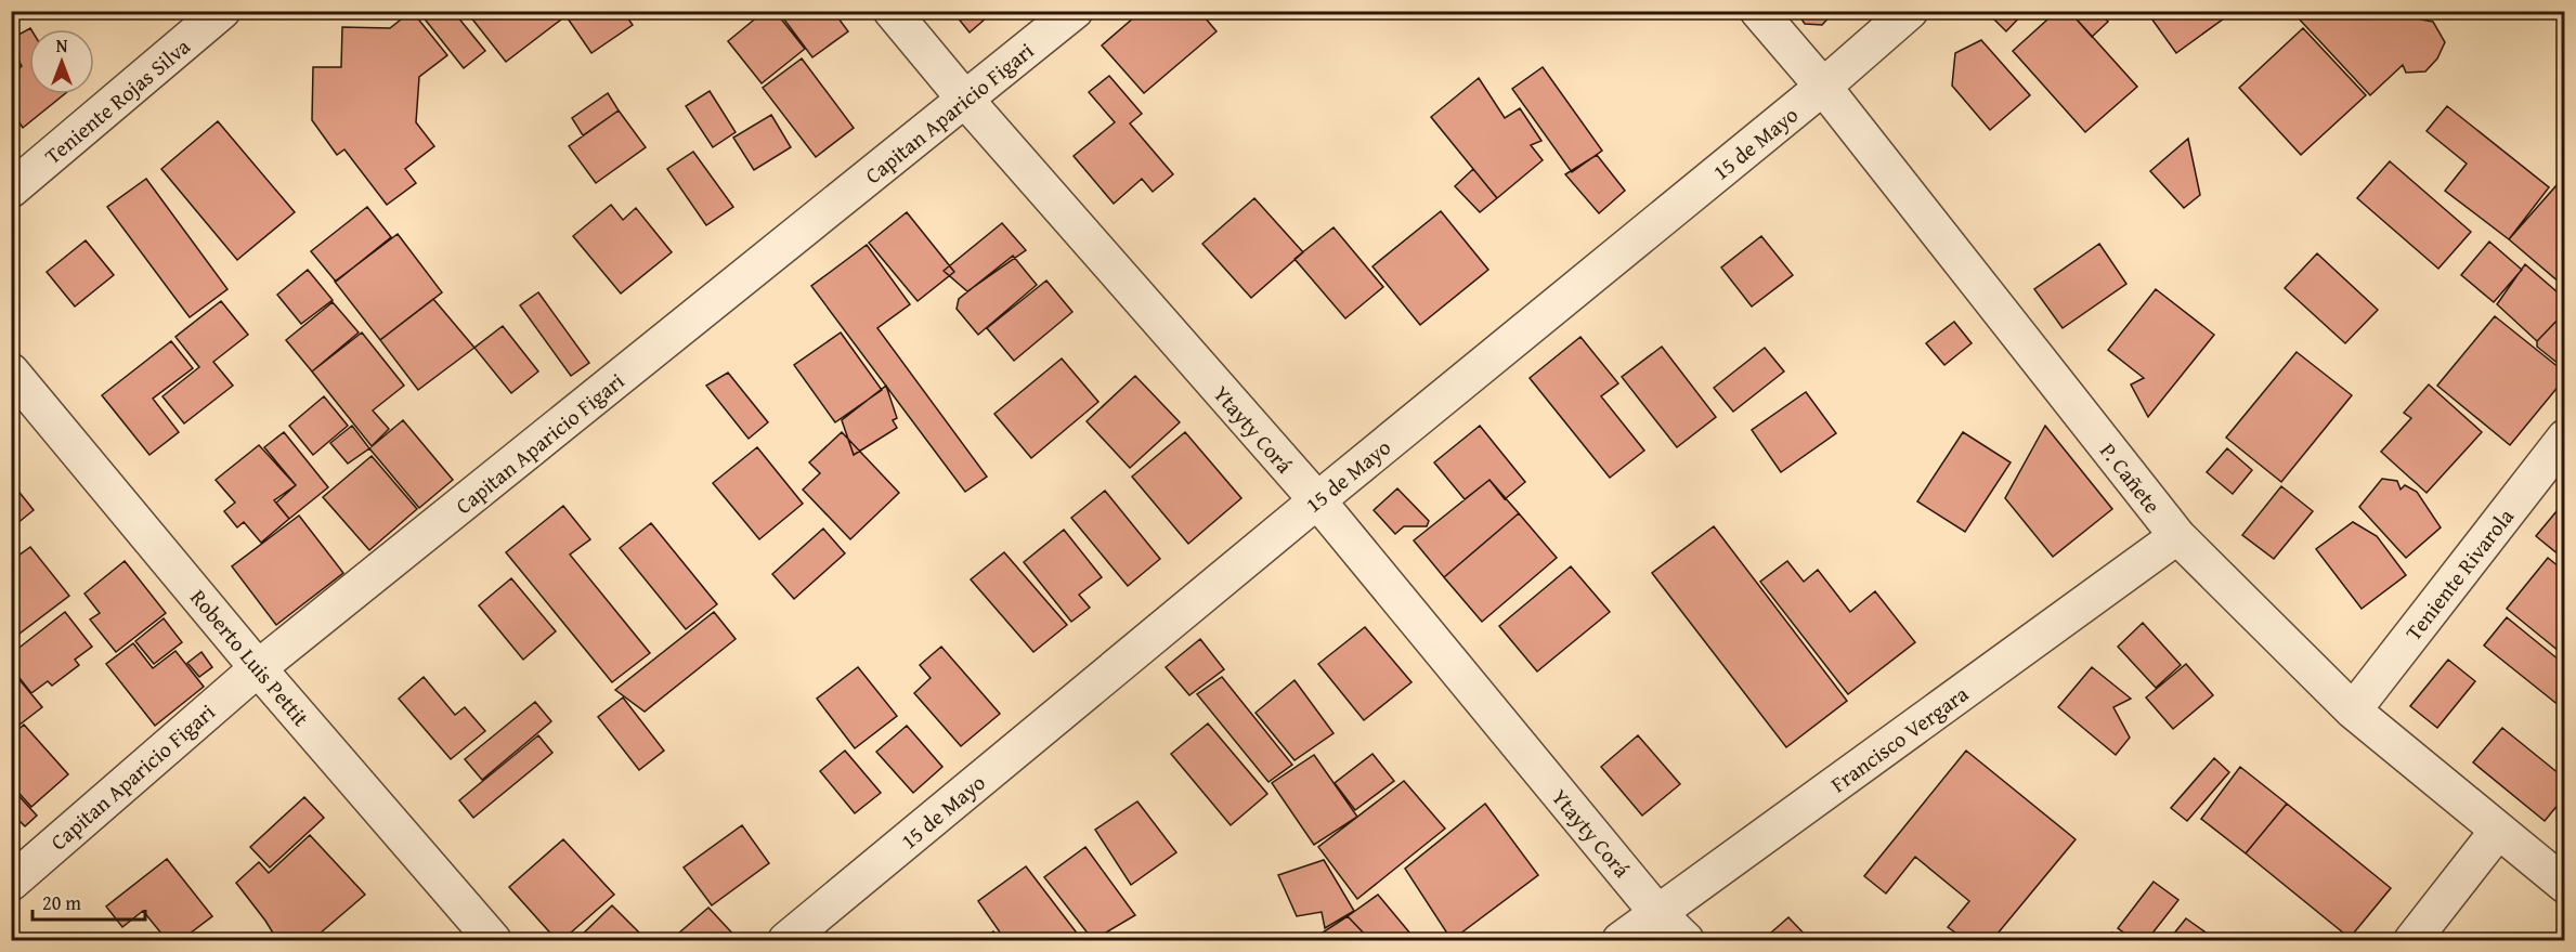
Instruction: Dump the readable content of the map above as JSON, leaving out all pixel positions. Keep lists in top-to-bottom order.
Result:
{
  "streets": {
    "street": [
      "Teniente Rojas Silva",
      "Capitan Aparicio Figari",
      "15 de Mayo",
      "Ytayty Corá",
      "P. Cañete",
      "Teniente Rivarola",
      "Roberto Luis Pettit",
      "Francisco Vergara"
    ]
  },
  "crossings": [
    ["Capitan Aparicio Figari", "Ytayty Corá"],
    ["Capitan Aparicio Figari", "Roberto Luis Pettit"],
    ["15 de Mayo", "Ytayty Corá"],
    ["15 de Mayo", "P. Cañete"],
    ["Ytayty Corá", "Francisco Vergara"],
    ["P. Cañete", "Teniente Rivarola"],
    ["P. Cañete", "Francisco Vergara"]
  ],
  "scale_bar": "20 m",
  "north": "top"
}
